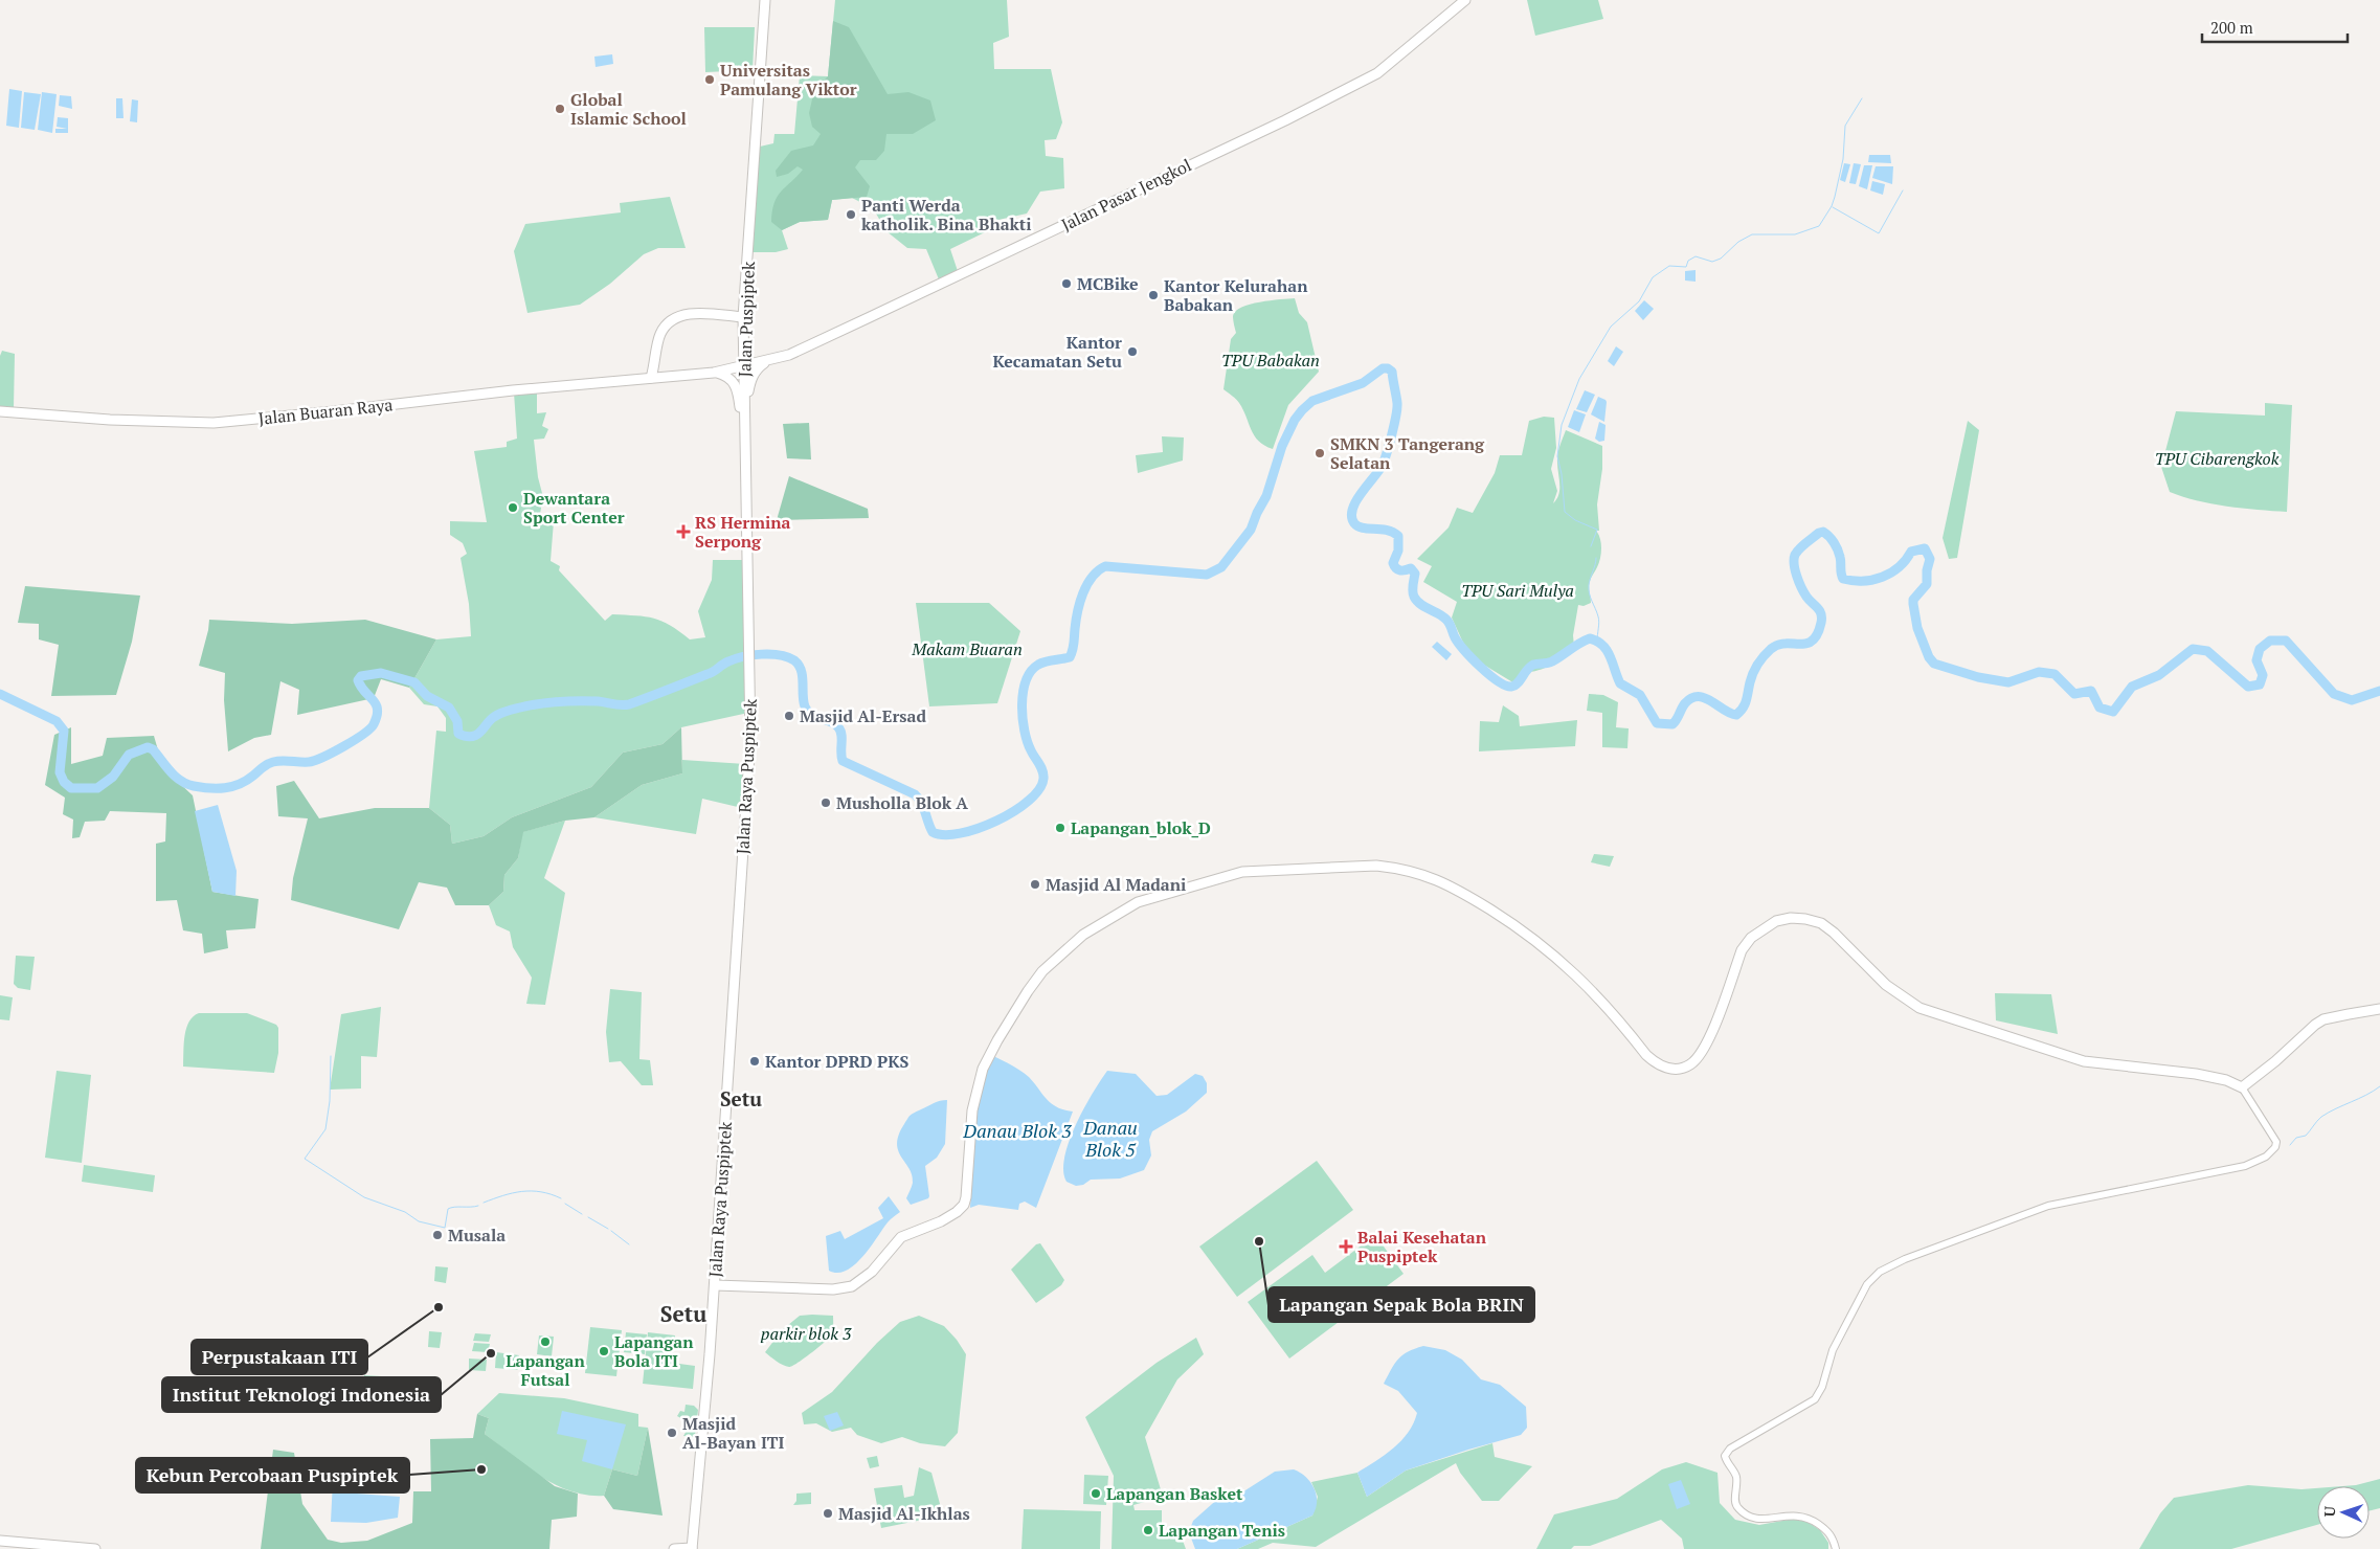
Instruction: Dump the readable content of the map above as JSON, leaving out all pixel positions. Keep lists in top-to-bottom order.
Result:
{
  "streets": {
    "main road": [
      "Jalan Pasar Jengkol",
      "Jalan Puspiptek",
      "Jalan Buaran Raya",
      "Jalan Raya Puspiptek"
    ]
  },
  "crossings": [
    ["Jalan Pasar Jengkol", "Jalan Puspiptek"],
    ["Jalan Pasar Jengkol", "Jalan Buaran Raya"],
    ["Jalan Puspiptek", "Jalan Buaran Raya"],
    ["Jalan Puspiptek", "Jalan Raya Puspiptek"]
  ],
  "districts": ["Setu", "Setu"],
  "water": ["Danau Blok 5", "Danau Blok 3"],
  "parks": [
    "TPU Babakan",
    "TPU Cibarengkok",
    "TPU Sari Mulya",
    "Makam Buaran",
    "parkir blok 3"
  ],
  "places": {
    "other": [
      "Universitas Pamulang Viktor",
      "Global Islamic School",
      "Panti Werda katholik. Bina Bhakti",
      "MCBike",
      "Kantor Kelurahan Babakan",
      "Kantor Kecamatan Setu",
      "SMKN 3 Tangerang Selatan",
      "Dewantara Sport Center",
      "Masjid Al-Ersad",
      "Musholla Blok A",
      "Lapangan_blok_D",
      "Masjid Al Madani",
      "Kantor DPRD PKS",
      "Musala",
      "Lapangan Sepak Bola BRIN",
      "Perpustakaan ITI",
      "Lapangan Futsal",
      "Lapangan Bola ITI",
      "Institut Teknologi Indonesia",
      "Masjid Al-Bayan ITI",
      "Kebun Percobaan Puspiptek",
      "Lapangan Basket",
      "Masjid Al-Ikhlas",
      "Lapangan Tenis"
    ],
    "health": ["RS Hermina Serpong", "Balai Kesehatan Puspiptek"]
  },
  "scale_bar": "200 m",
  "north": "left"
}
